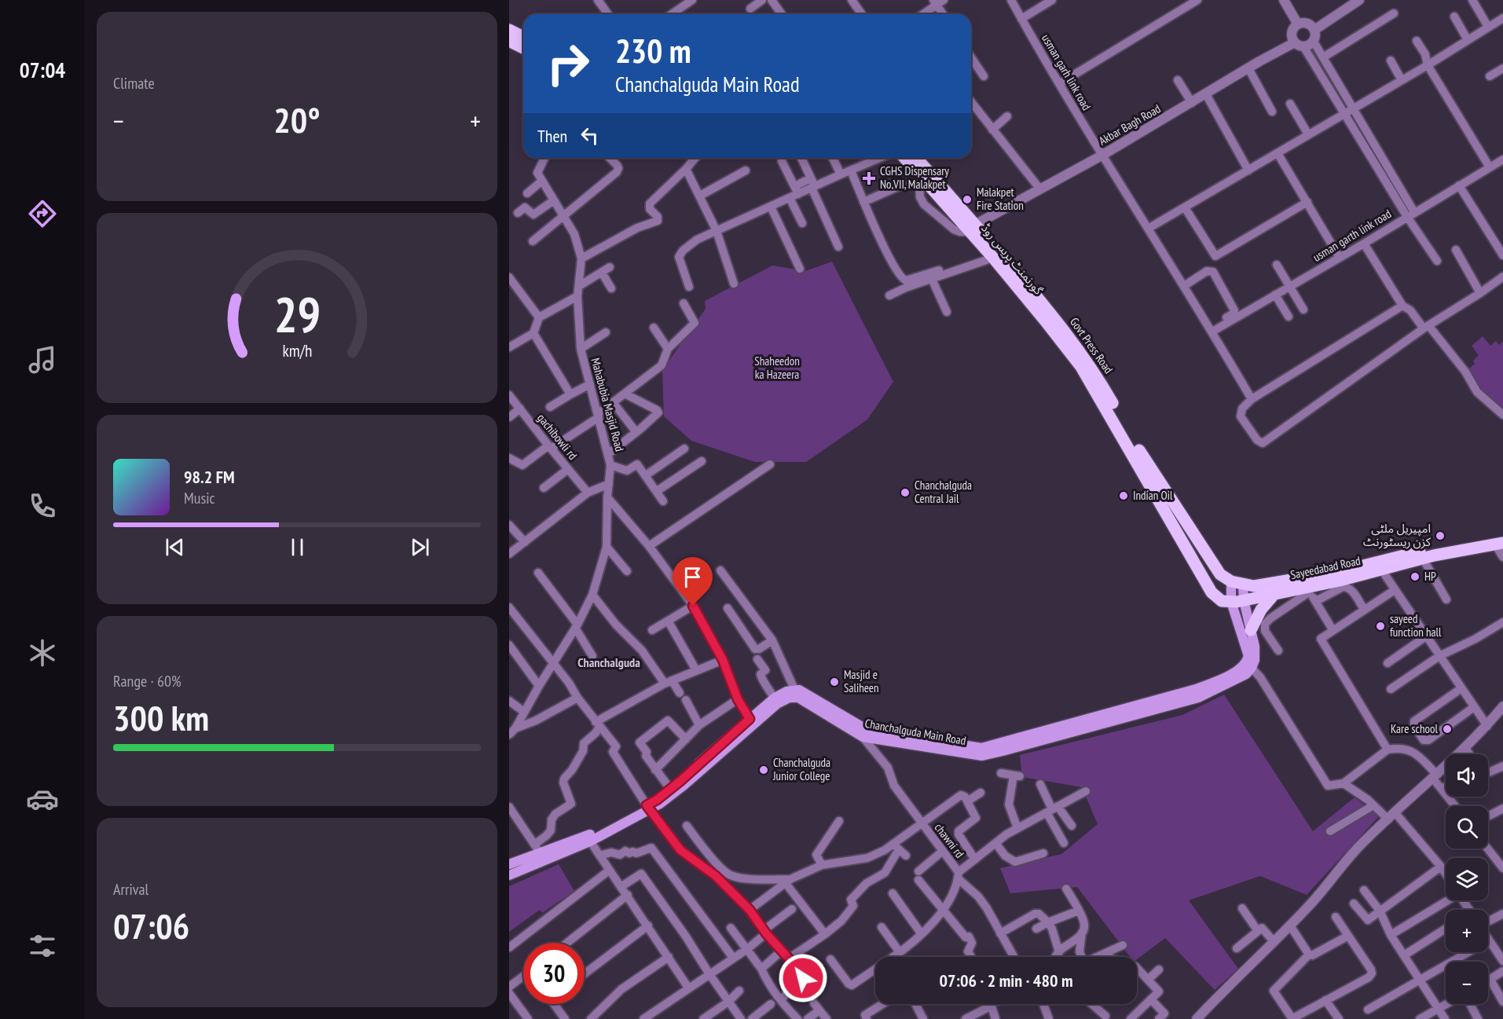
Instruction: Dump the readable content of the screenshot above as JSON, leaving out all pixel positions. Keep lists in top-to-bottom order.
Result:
{
  "streets": {
    "main road": [
      "گورنمنٹ پریس روڈ",
      "Govt Press Road",
      "Sayeedabad Road",
      "Chanchalguda Main Road"
    ],
    "street": [
      "usman garh link road",
      "Akbar Bagh Road",
      "usman garth link road",
      "Mahabubia Masjid Road",
      "gachibowli rd",
      "chawni rd"
    ]
  },
  "crossings": [
    ["usman garh link road", "Akbar Bagh Road"],
    ["Akbar Bagh Road", "گورنمنٹ پریس روڈ"],
    ["Akbar Bagh Road", "Govt Press Road"],
    ["گورنمنٹ پریس روڈ", "Govt Press Road"],
    ["گورنمنٹ پریس روڈ", "Sayeedabad Road"],
    ["Govt Press Road", "Sayeedabad Road"],
    ["Chanchalguda Main Road", "chawni rd"]
  ],
  "districts": ["Chanchalguda"],
  "parks": ["Shaheedon ka Hazeera"],
  "places": {
    "health": ["CGHS Dispensary No.VII, Malakpet"],
    "other": [
      "Malakpet Fire Station",
      "Chanchalguda Central Jail",
      "Indian Oil",
      "امپیریل ملٹی کزن ریسٹورنٹ",
      "HP",
      "sayeed function hall",
      "Masjid e Saliheen",
      "Kare school",
      "Chanchalguda Junior College"
    ]
  },
  "page": {
    "tabs": "07:04",
    "tile": [
      "Climate",
      ["Range · 60%", "300 km"],
      ["Arrival", "07:06"]
    ],
    "turn": ["230 m", "Chanchalguda Main Road"],
    "heat": ["−", "20°", "+"],
    "then": "Then",
    "song": ["98.2 FM", "Music"],
    "map_buttons": ["+", "−"],
    "limit": "30",
    "trip": "07:06 · 2 min · 480 m",
    "gauge": ["29", "km/h"]
  }
}
